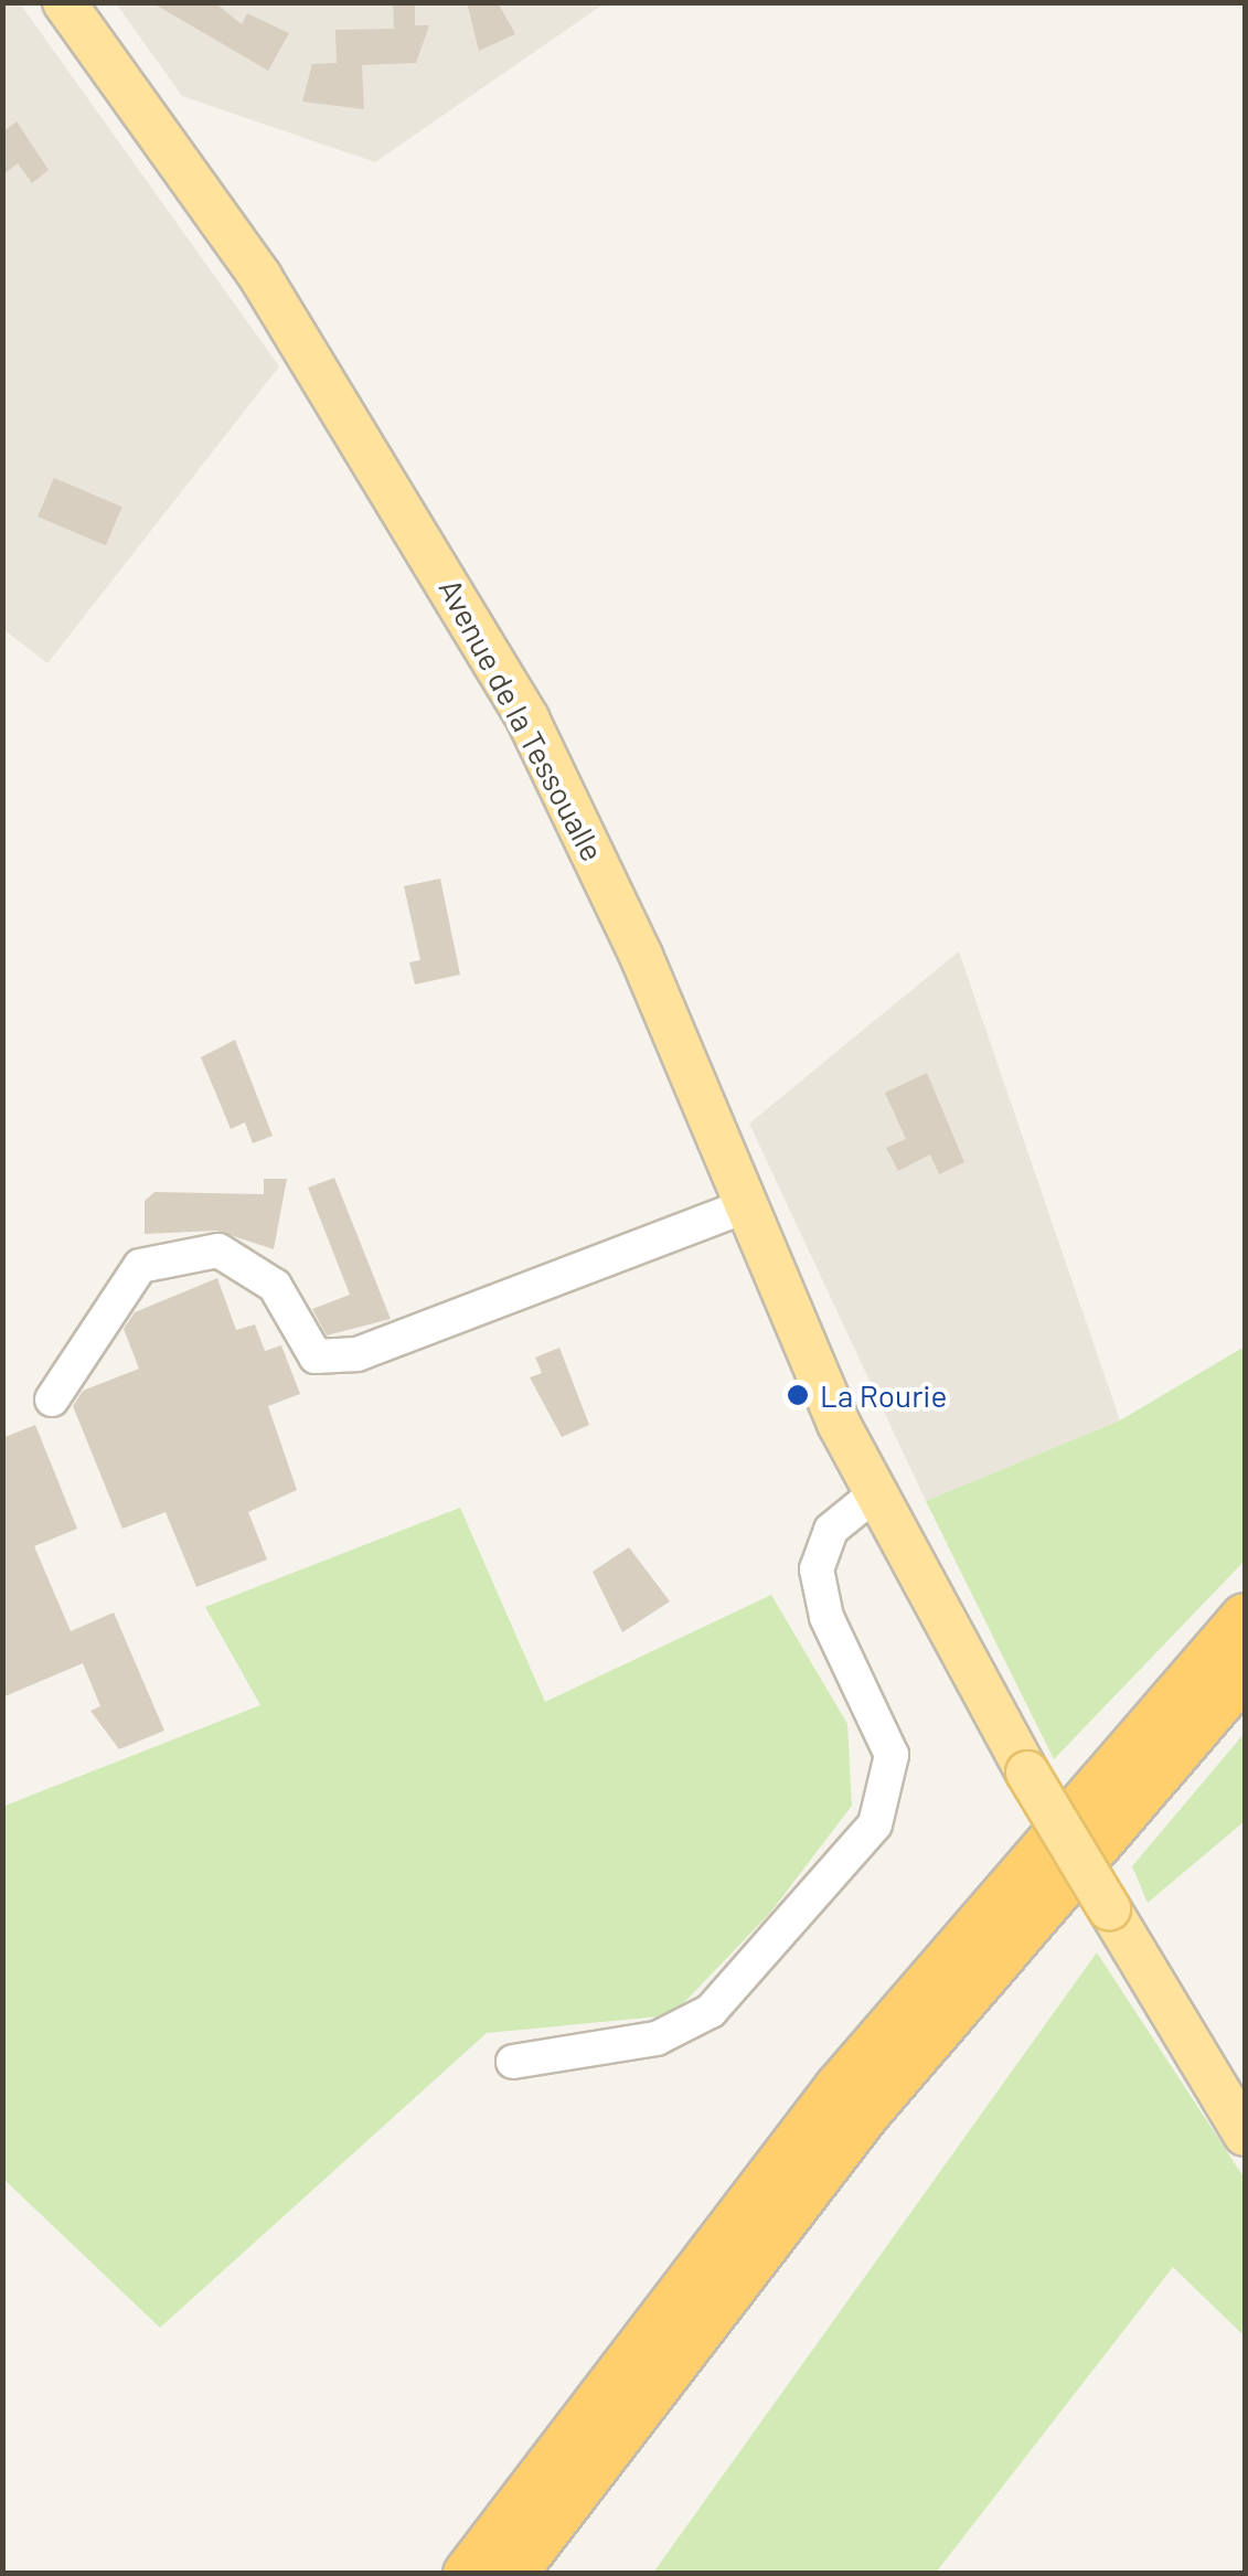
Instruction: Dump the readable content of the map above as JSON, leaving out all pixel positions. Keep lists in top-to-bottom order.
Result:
{
  "streets": {
    "main road": ["Avenue de la Tessoualle"]
  },
  "places": ["La Rourie"]
}
